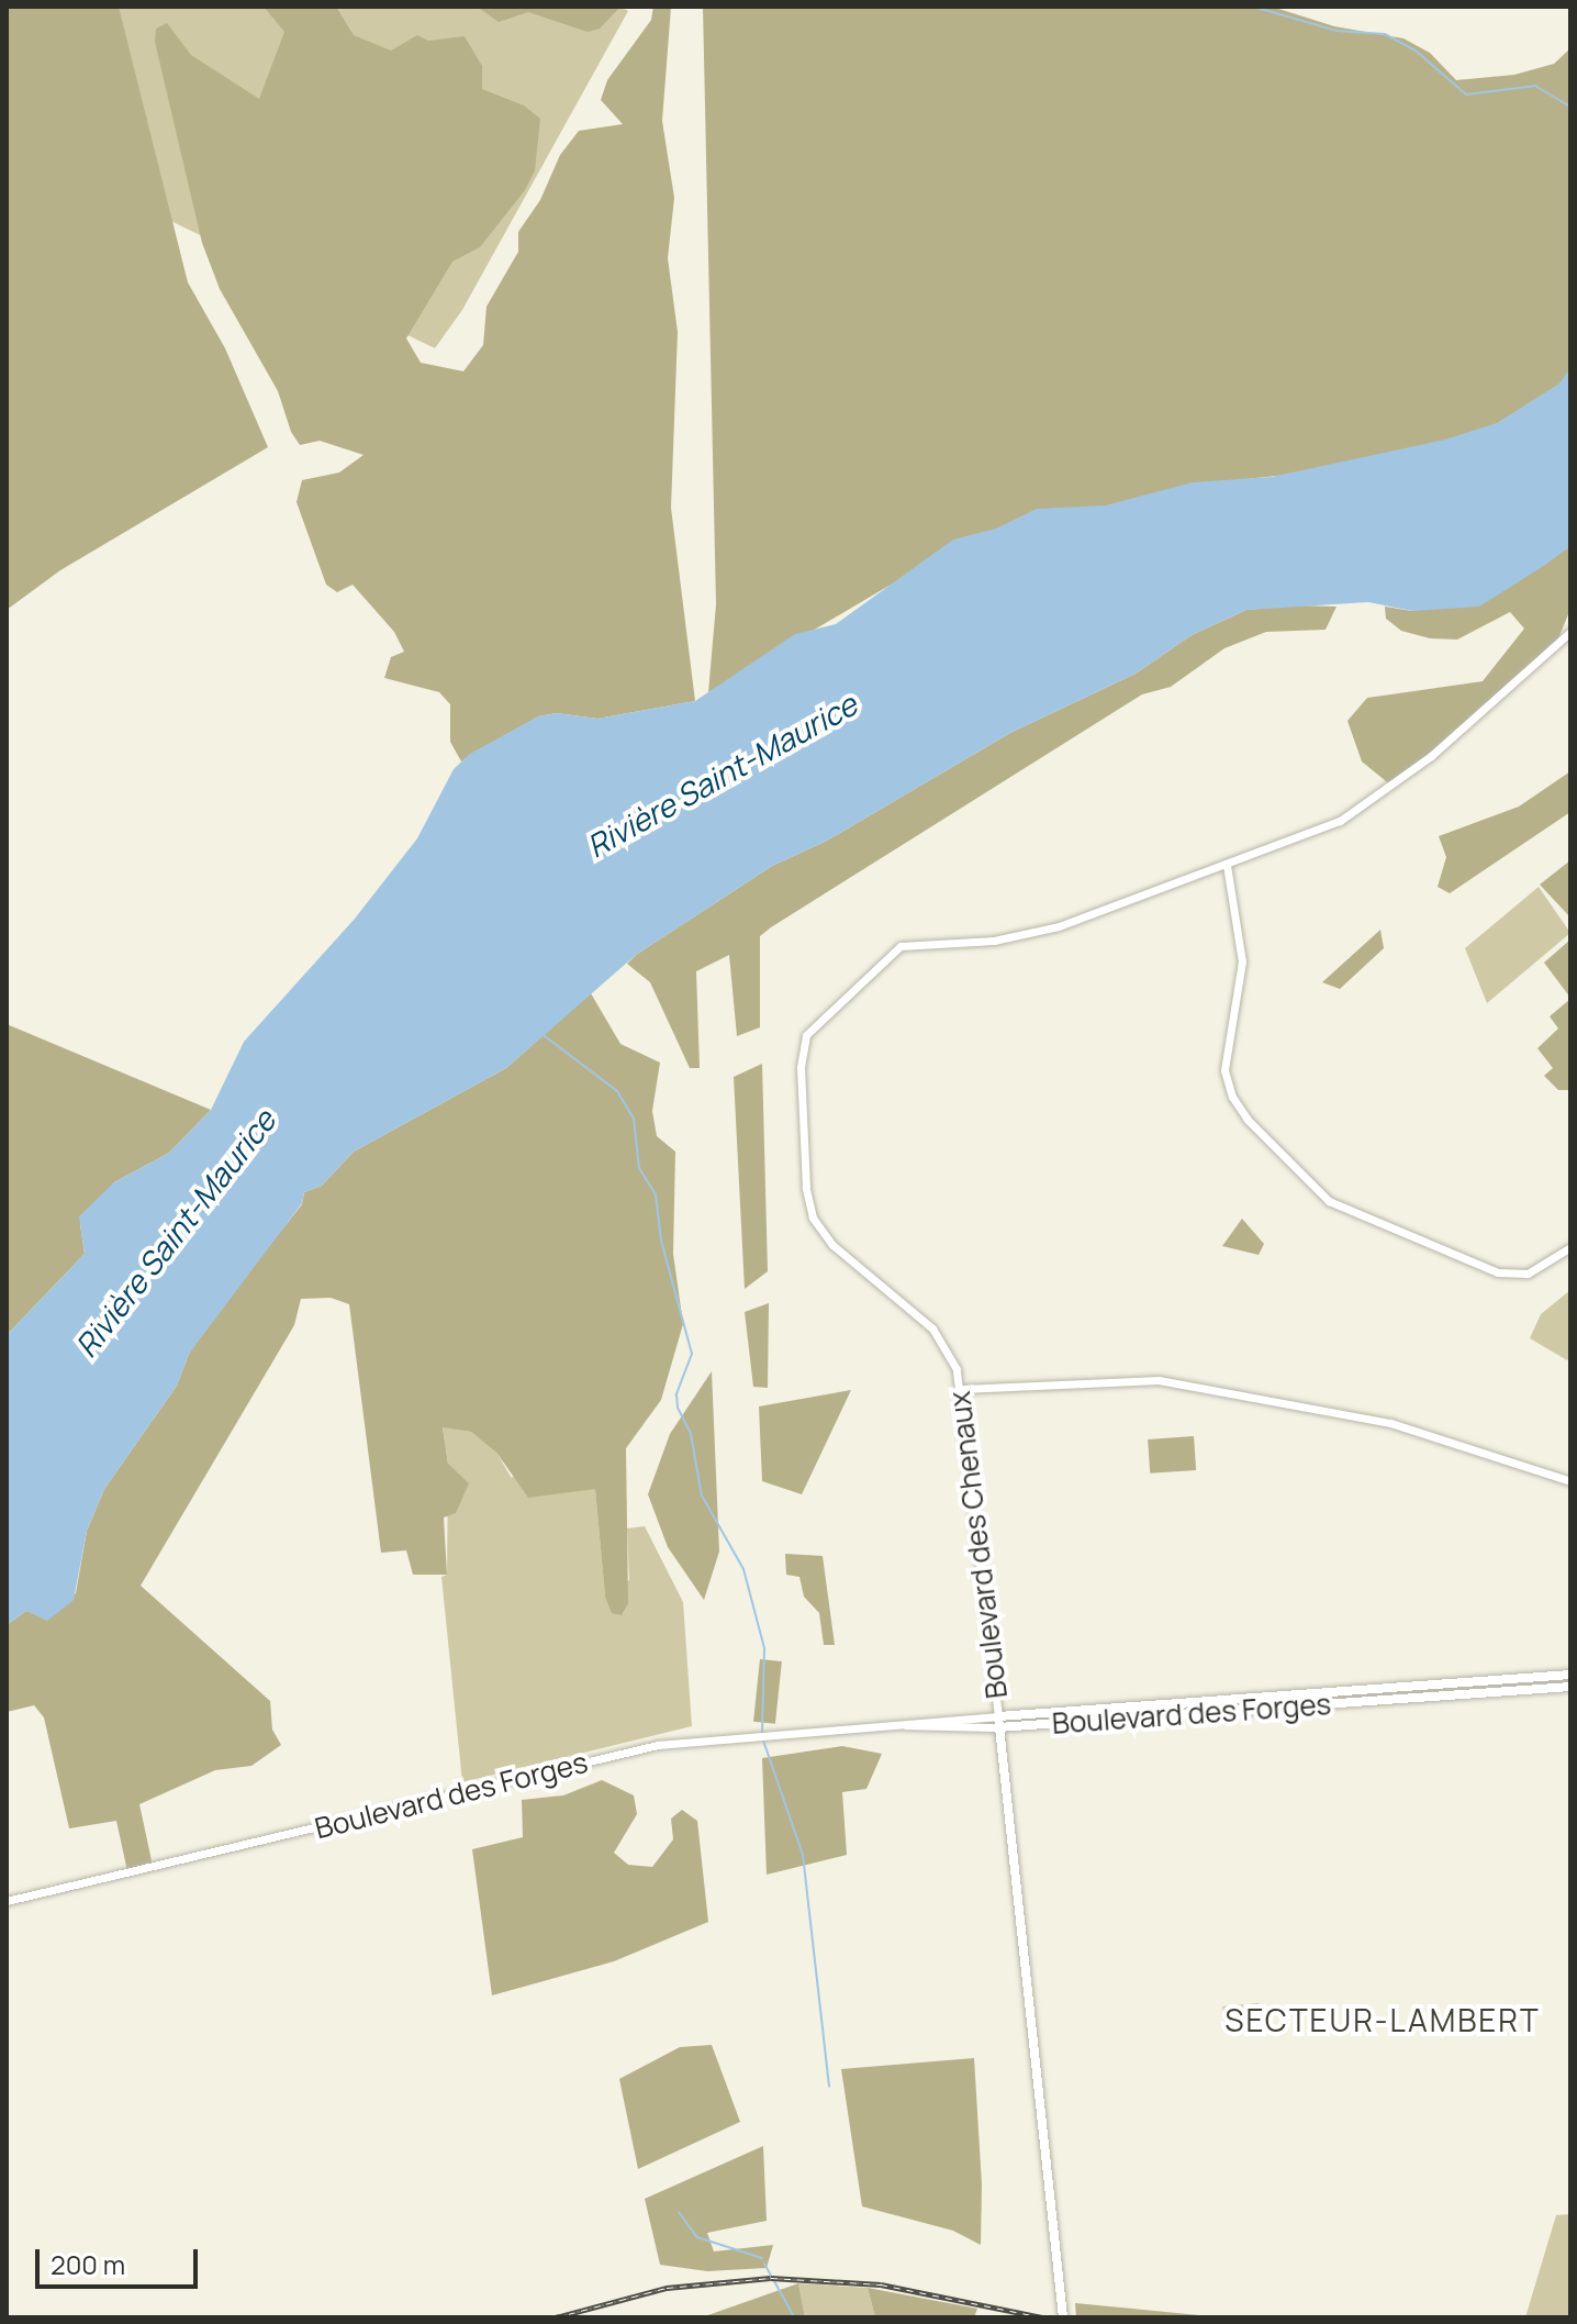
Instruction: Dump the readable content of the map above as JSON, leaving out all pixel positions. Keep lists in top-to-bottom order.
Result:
{
  "streets": {
    "main road": ["Boulevard des Chenaux", "Boulevard des Forges"]
  },
  "crossings": [
    ["Boulevard des Chenaux", "Boulevard des Forges"]
  ],
  "districts": ["SECTEUR-LAMBERT"],
  "water": ["Rivière Saint-Maurice"],
  "scale_bar": "200 m"
}
